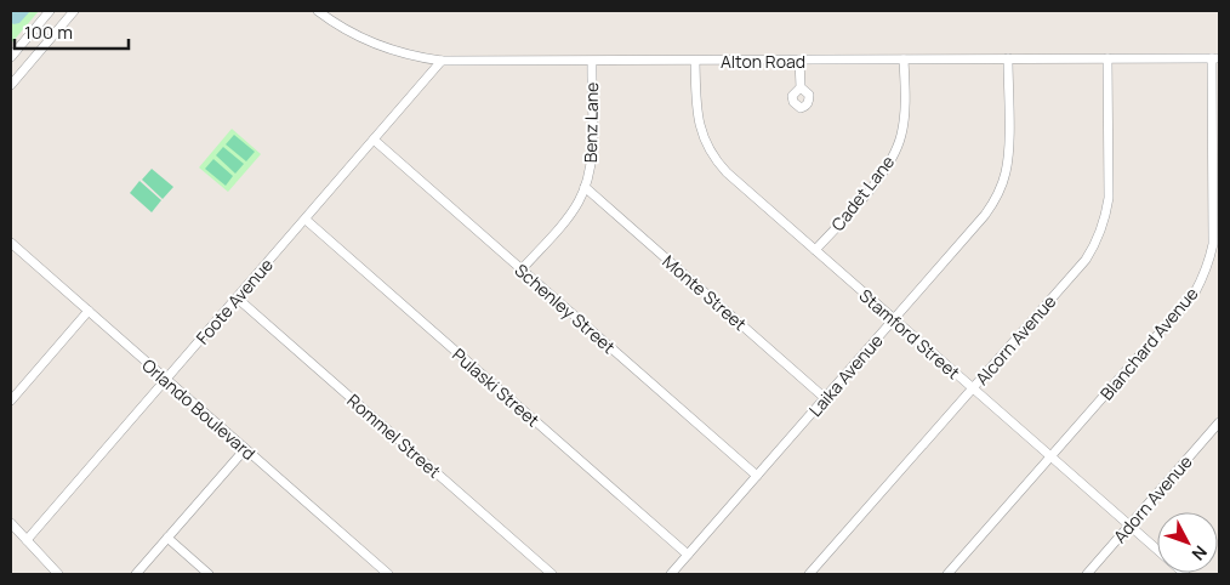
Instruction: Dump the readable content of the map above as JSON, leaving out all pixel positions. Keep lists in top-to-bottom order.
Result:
{
  "streets": {
    "street": [
      "Alton Road",
      "Benz Lane",
      "Cadet Lane",
      "Monte Street",
      "Foote Avenue",
      "Schenley Street",
      "Stamford Street",
      "Alcorn Avenue",
      "Blanchard Avenue",
      "Laika Avenue",
      "Pulaski Street",
      "Orlando Boulevard",
      "Rommel Street",
      "Adorn Avenue"
    ]
  },
  "crossings": [
    ["Alton Road", "Benz Lane"],
    ["Alton Road", "Cadet Lane"],
    ["Alton Road", "Foote Avenue"],
    ["Alton Road", "Stamford Street"],
    ["Alton Road", "Alcorn Avenue"],
    ["Alton Road", "Blanchard Avenue"],
    ["Alton Road", "Laika Avenue"],
    ["Benz Lane", "Monte Street"],
    ["Benz Lane", "Schenley Street"],
    ["Cadet Lane", "Stamford Street"],
    ["Monte Street", "Laika Avenue"],
    ["Foote Avenue", "Schenley Street"],
    ["Foote Avenue", "Pulaski Street"],
    ["Foote Avenue", "Orlando Boulevard"],
    ["Foote Avenue", "Rommel Street"],
    ["Schenley Street", "Laika Avenue"],
    ["Stamford Street", "Alcorn Avenue"],
    ["Stamford Street", "Blanchard Avenue"],
    ["Stamford Street", "Laika Avenue"],
    ["Stamford Street", "Adorn Avenue"],
    ["Laika Avenue", "Pulaski Street"]
  ],
  "scale_bar": "100 m",
  "north": "bottom right"
}
